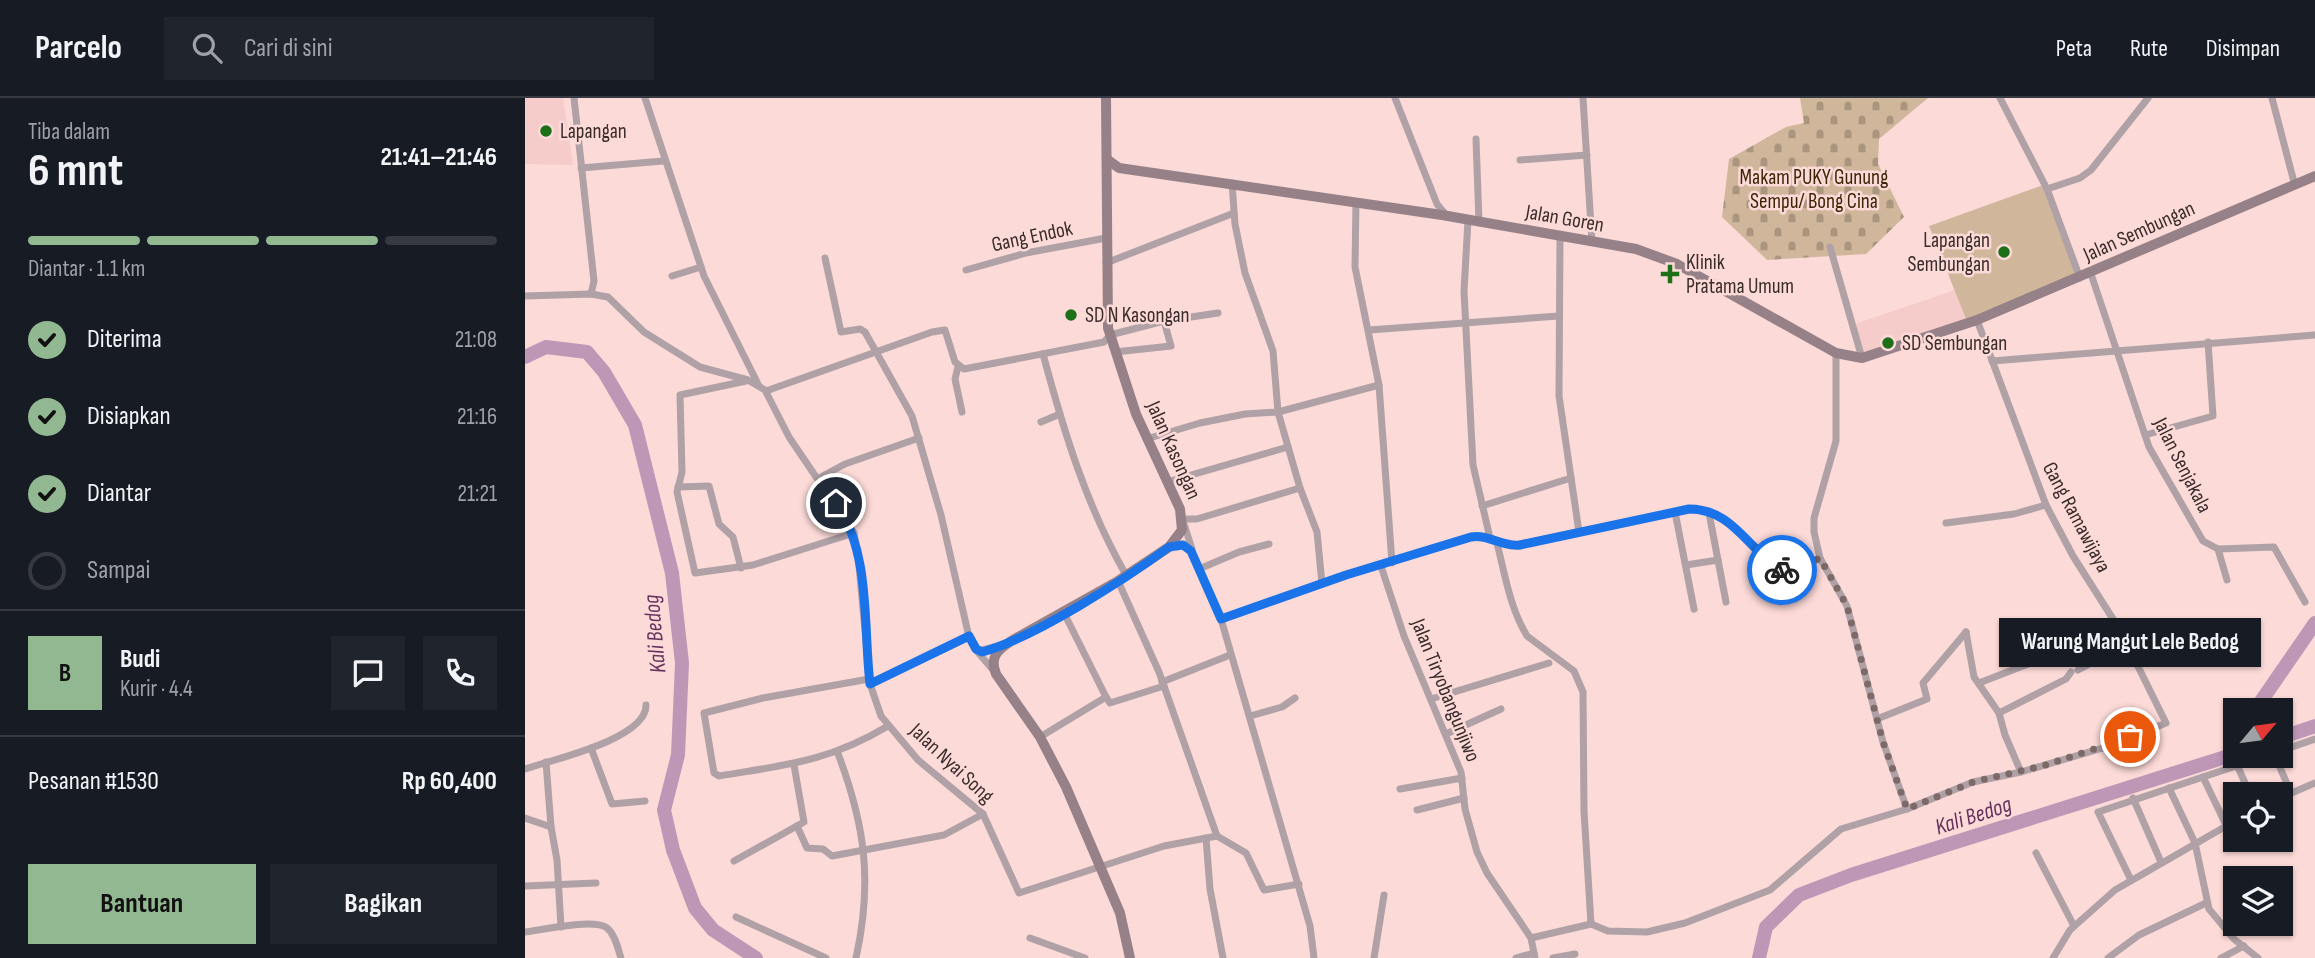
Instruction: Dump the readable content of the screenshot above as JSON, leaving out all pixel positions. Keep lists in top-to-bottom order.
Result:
{
  "streets": {
    "street": [
      "Jalan Goren",
      "Jalan Sembungan",
      "Gang Endok",
      "Jalan Kasongan",
      "Jalan Senjakala",
      "Gang Ramawijaya",
      "Jalan Tiryobangunjiwo",
      "Jalan Nyai Song"
    ]
  },
  "crossings": [
    ["Jalan Goren", "Jalan Sembungan"],
    ["Jalan Goren", "Jalan Kasongan"],
    ["Jalan Goren", "Gang Ramawijaya"],
    ["Jalan Sembungan", "Jalan Senjakala"],
    ["Jalan Sembungan", "Gang Ramawijaya"],
    ["Gang Endok", "Jalan Kasongan"]
  ],
  "water": ["Kali Bedog"],
  "parks": ["Makam PUKY Gunung Sempu/ Bong Cina"],
  "places": {
    "other": [
      "Lapangan",
      "Lapangan Sembungan",
      "SD N Kasongan",
      "SD Sembungan",
      "Warung Mangut Lele Bedog"
    ],
    "health": ["Klinik Pratama Umum"]
  },
  "north": "top right",
  "page": {
    "header": "Parcelo",
    "search": "Cari di sini",
    "nav": ["Peta", "Rute", "Disimpan"],
    "heading": ["6 mnt", "Tiba dalam", "21:41–21:46"],
    "panel": [
      "Budi",
      "Kurir · 4.4",
      "Pesanan #1530",
      "Rp 60,400"
    ],
    "bar": "Diantar · 1.1 km",
    "list": [
      ["Diterima", "21:08"],
      ["Disiapkan", "21:16"],
      ["Diantar", "21:21"],
      "Sampai"
    ],
    "bubble": "Warung Mangut Lele Bedog",
    "round": "B",
    "buttons": ["Bantuan", "Bagikan"]
  }
}
